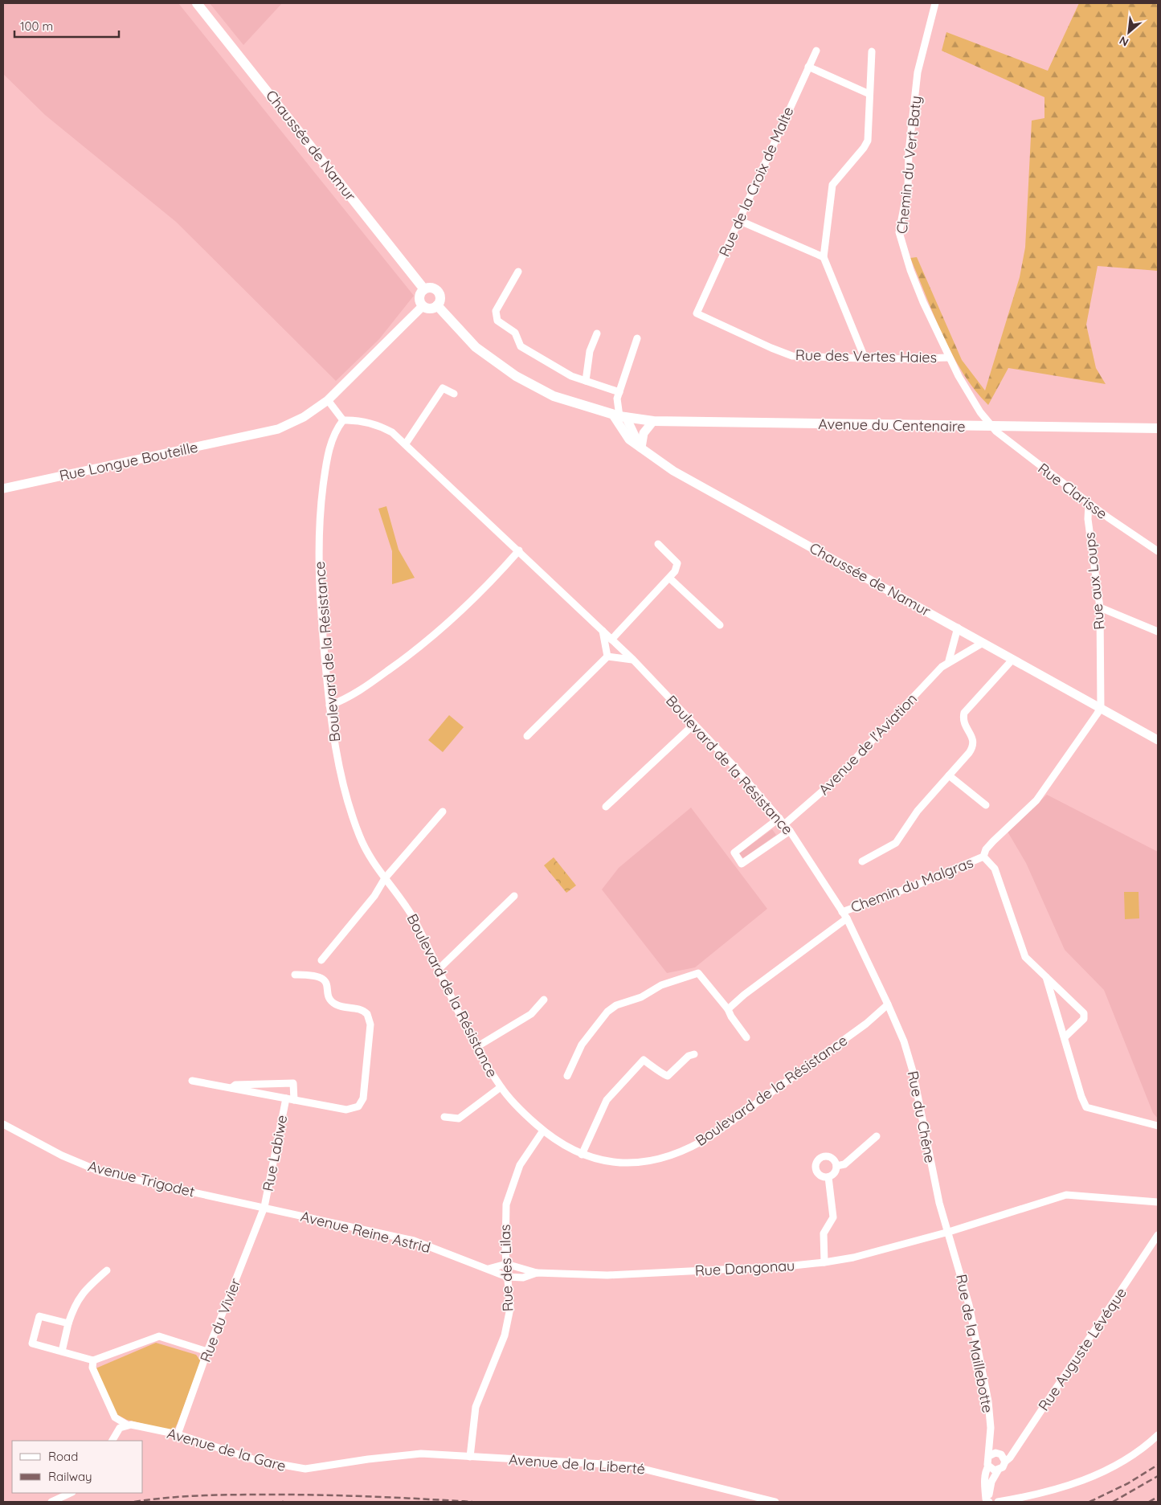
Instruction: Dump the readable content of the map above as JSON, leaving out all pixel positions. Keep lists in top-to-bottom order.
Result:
{
  "streets": {
    "main road": ["Chaussée de Namur", "Avenue du Centenaire"],
    "street": [
      "Chemin du Vert Baty",
      "Rue de la Croix de Malte",
      "Rue des Vertes Haies",
      "Rue Longue Bouteille",
      "Rue Clarisse",
      "Rue aux Loups",
      "Boulevard de la Résistance",
      "Avenue de l'Aviation",
      "Chemin du Malgras",
      "Rue du Chêne",
      "Rue Labiwe",
      "Avenue Trigodet",
      "Avenue Reine Astrid",
      "Rue des Lilas",
      "Rue Dangonau",
      "Rue du Vivier",
      "Rue de la Maillebotte",
      "Rue Auguste Lévéque",
      "Avenue de la Gare",
      "Avenue de la Liberté"
    ]
  },
  "crossings": [
    ["Chaussée de Namur", "Avenue du Centenaire"],
    ["Chaussée de Namur", "Rue aux Loups"],
    ["Chaussée de Namur", "Avenue de l'Aviation"],
    ["Chaussée de Namur", "Chemin du Malgras"],
    ["Chemin du Vert Baty", "Rue des Vertes Haies"],
    ["Chemin du Vert Baty", "Avenue du Centenaire"],
    ["Chemin du Vert Baty", "Rue Clarisse"],
    ["Rue de la Croix de Malte", "Rue des Vertes Haies"],
    ["Avenue du Centenaire", "Rue Clarisse"],
    ["Rue Clarisse", "Rue aux Loups"],
    ["Rue aux Loups", "Chemin du Malgras"],
    ["Boulevard de la Résistance", "Avenue de l'Aviation"],
    ["Boulevard de la Résistance", "Chemin du Malgras"],
    ["Boulevard de la Résistance", "Rue du Chêne"],
    ["Boulevard de la Résistance", "Rue des Lilas"],
    ["Rue du Chêne", "Rue Dangonau"],
    ["Rue du Chêne", "Rue de la Maillebotte"],
    ["Rue Labiwe", "Avenue Trigodet"],
    ["Rue Labiwe", "Avenue Reine Astrid"],
    ["Rue Labiwe", "Rue du Vivier"],
    ["Avenue Trigodet", "Avenue Reine Astrid"],
    ["Avenue Trigodet", "Rue du Vivier"],
    ["Avenue Reine Astrid", "Rue des Lilas"],
    ["Avenue Reine Astrid", "Rue Dangonau"],
    ["Avenue Reine Astrid", "Rue du Vivier"],
    ["Rue des Lilas", "Rue Dangonau"],
    ["Rue des Lilas", "Avenue de la Gare"],
    ["Rue des Lilas", "Avenue de la Liberté"],
    ["Rue Dangonau", "Rue de la Maillebotte"],
    ["Rue du Vivier", "Avenue de la Gare"],
    ["Rue de la Maillebotte", "Rue Auguste Lévéque"],
    ["Avenue de la Gare", "Avenue de la Liberté"]
  ],
  "legend": ["Road", "Railway"],
  "scale_bar": "100 m",
  "north": "bottom left"
}
